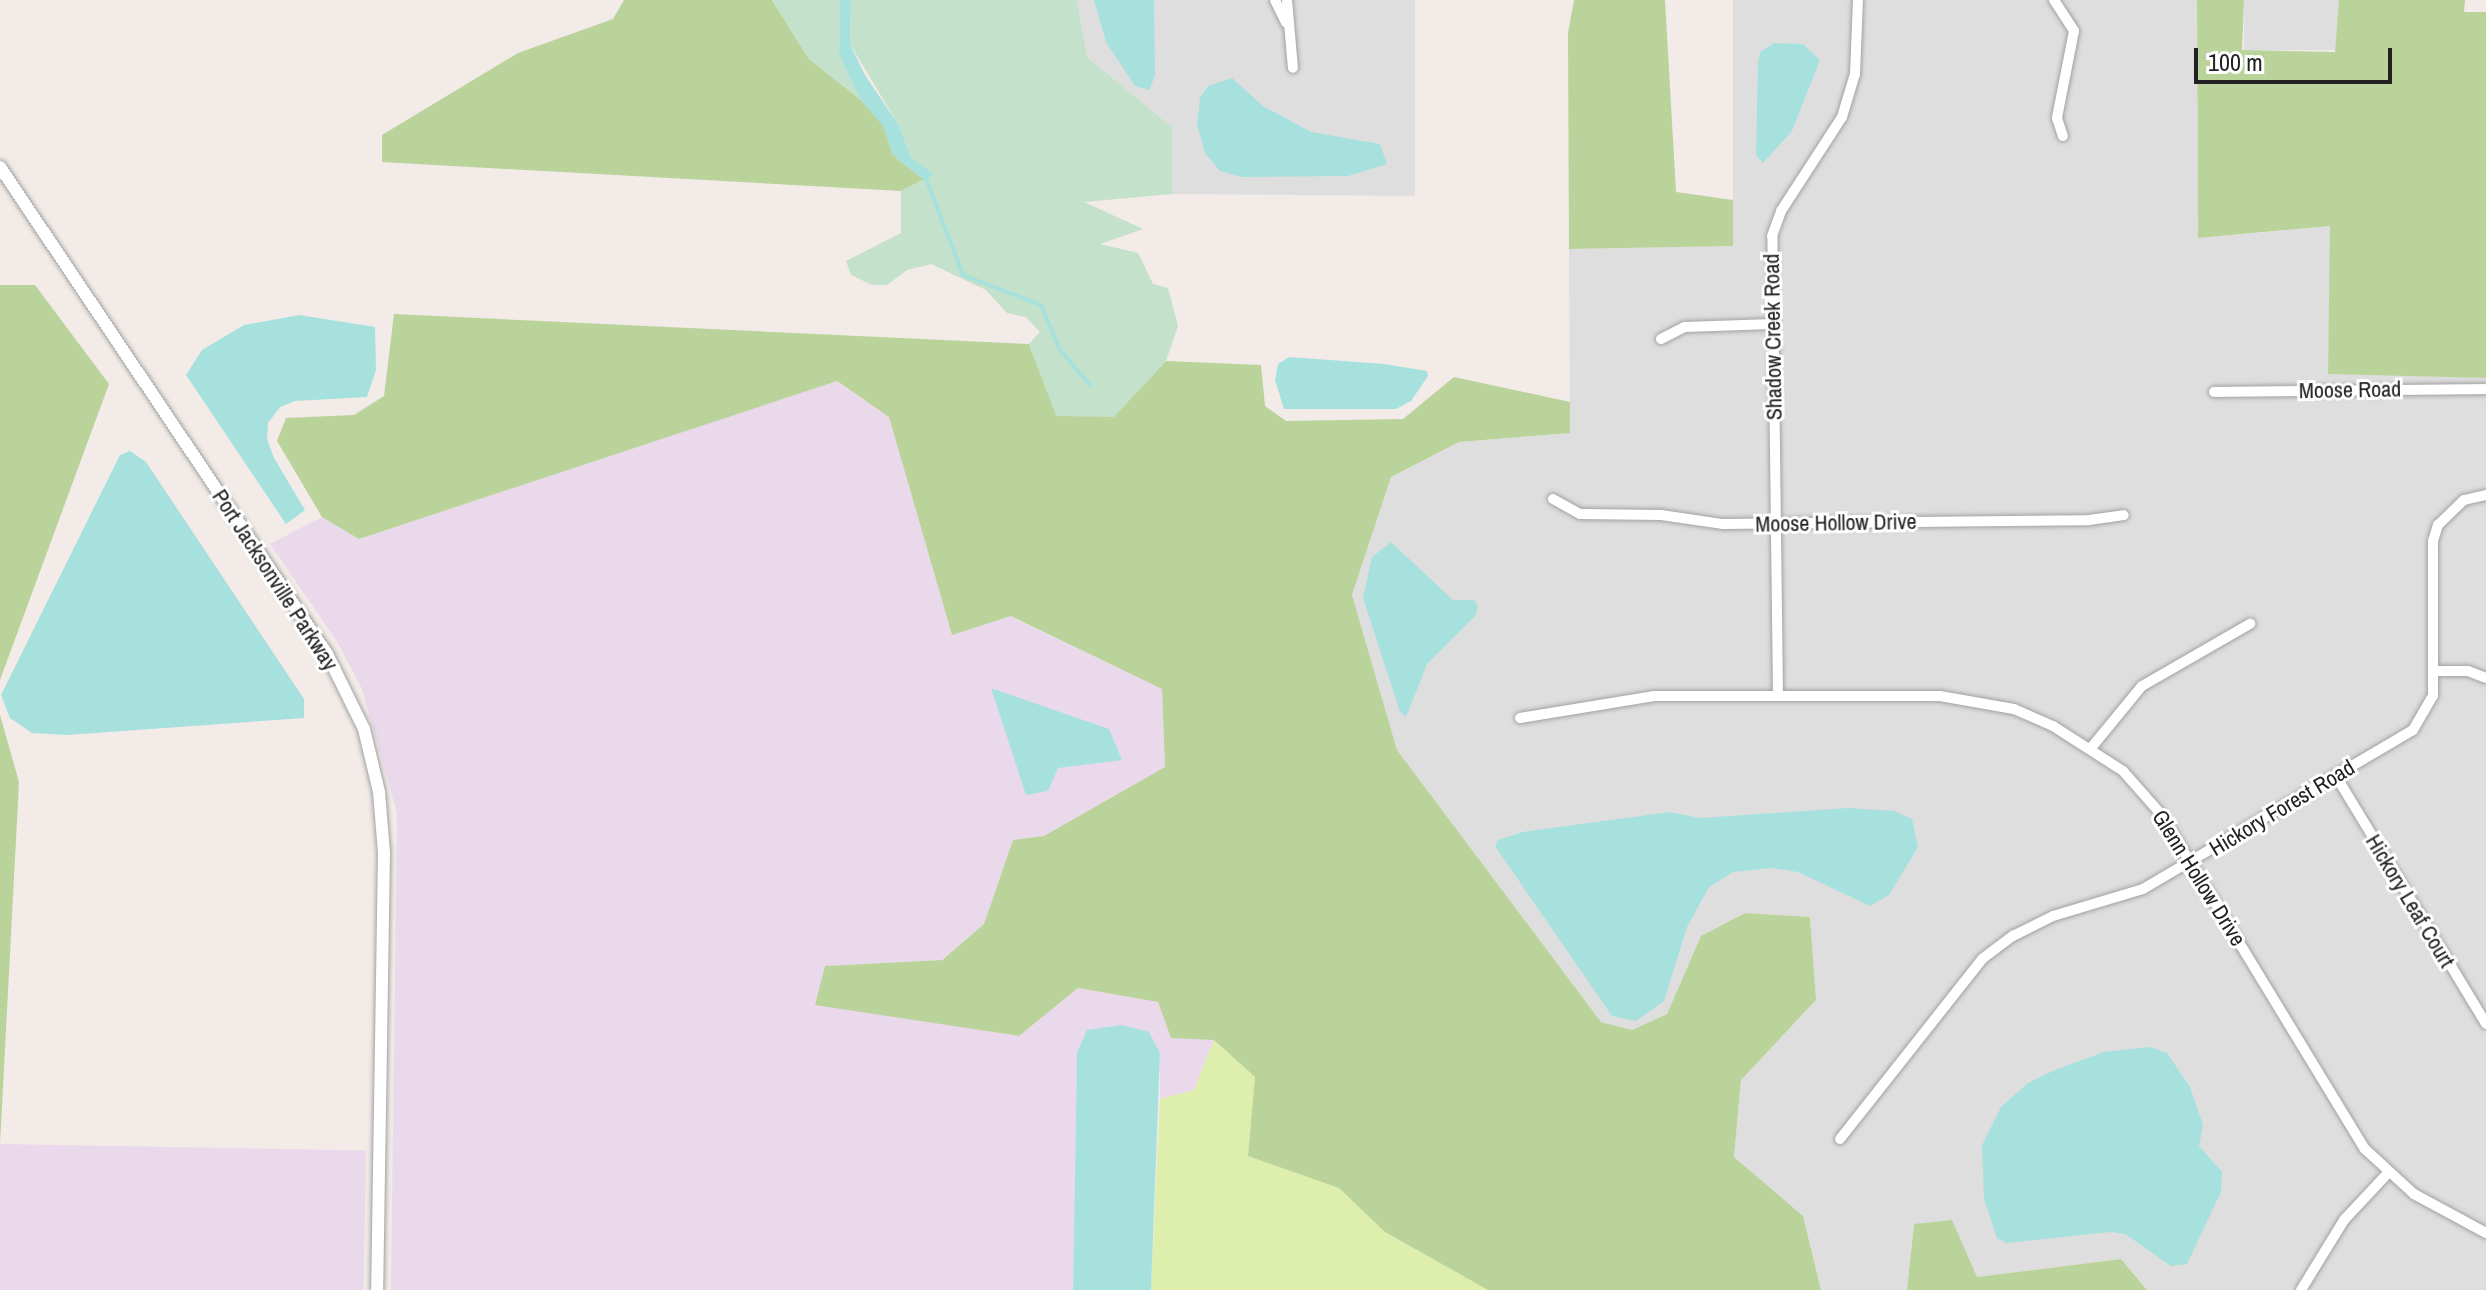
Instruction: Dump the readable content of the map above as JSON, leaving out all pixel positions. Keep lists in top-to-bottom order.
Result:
{
  "streets": {
    "street": [
      "Shadow Creek Road",
      "Moose Road",
      "Moose Hollow Drive",
      "Port Jacksonville Parkway",
      "Hickory Forest Road",
      "Glenn Hollow Drive",
      "Hickory Leaf Court"
    ]
  },
  "crossings": [
    ["Shadow Creek Road", "Moose Hollow Drive"],
    ["Shadow Creek Road", "Glenn Hollow Drive"],
    ["Hickory Forest Road", "Glenn Hollow Drive"],
    ["Hickory Forest Road", "Hickory Leaf Court"]
  ],
  "scale_bar": "100 m"
}
